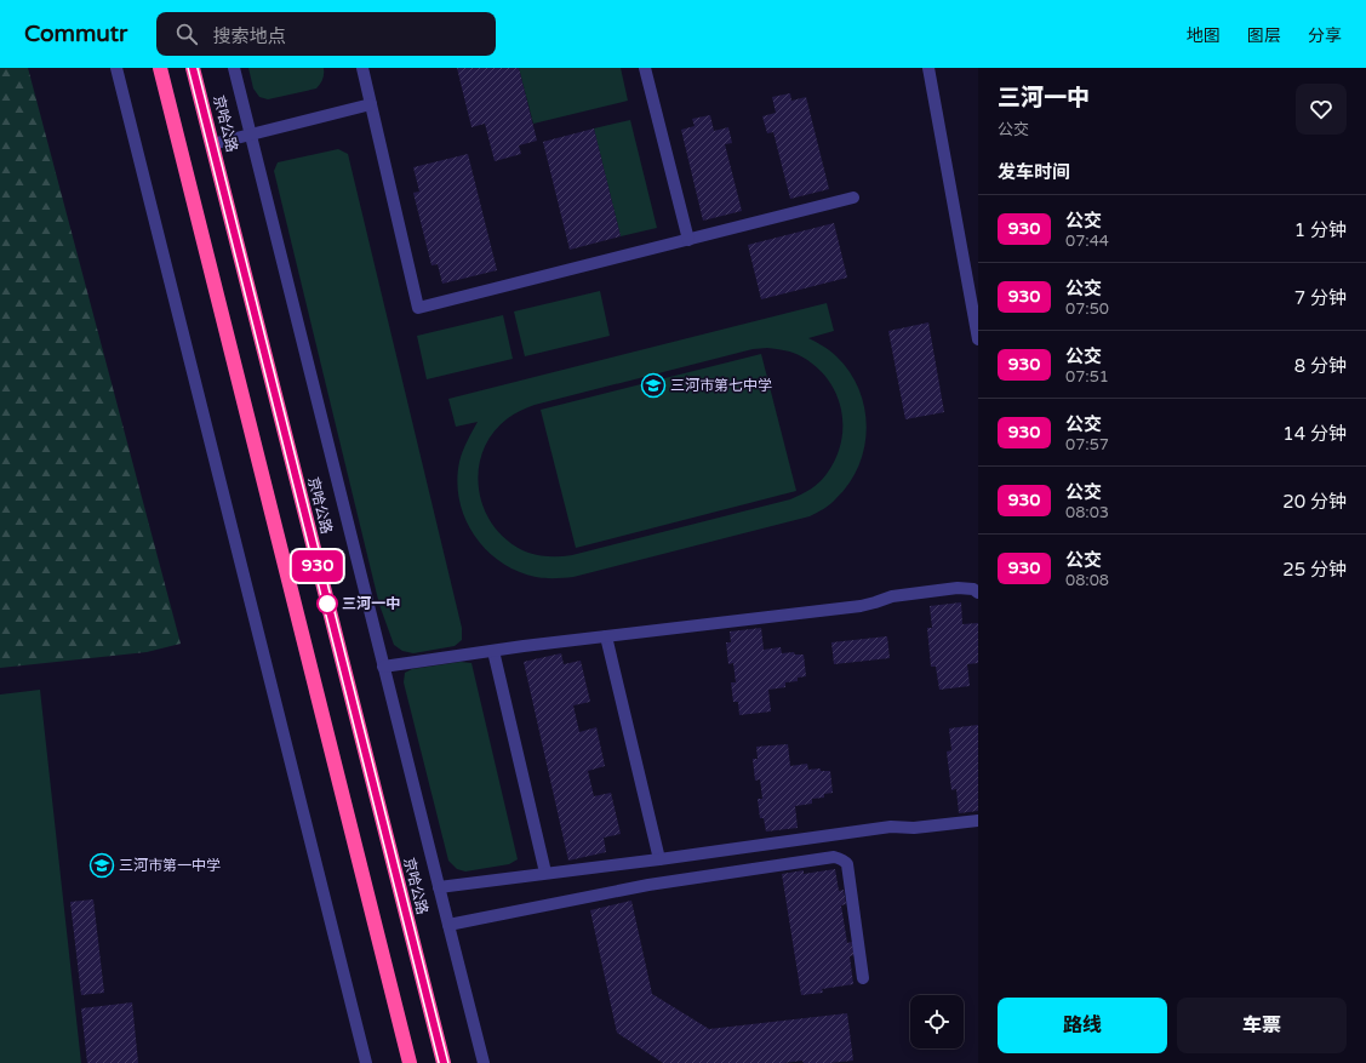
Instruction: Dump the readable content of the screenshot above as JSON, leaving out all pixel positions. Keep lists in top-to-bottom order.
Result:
{
  "streets": {
    "highway": ["京哈公路"]
  },
  "places": {
    "school or university": ["三河市第七中学", "三河市第一中学"],
    "other": ["三河一中"]
  },
  "lines": ["bus line 930"],
  "page": {
    "header": "Commutr",
    "search": "搜索地点",
    "nav": ["地图", "图层", "分享"],
    "on_map": "930",
    "heading": [
      ["三河一中", "公交"],
      "发车时间"
    ],
    "list": [
      {
        "mark": "930",
        "name": "公交",
        "note": "07:44",
        "value": "1 分钟"
      },
      {
        "mark": "930",
        "name": "公交",
        "note": "07:50",
        "value": "7 分钟"
      },
      {
        "mark": "930",
        "name": "公交",
        "note": "07:51",
        "value": "8 分钟"
      },
      {
        "mark": "930",
        "name": "公交",
        "note": "07:57",
        "value": "14 分钟"
      },
      {
        "mark": "930",
        "name": "公交",
        "note": "08:03",
        "value": "20 分钟"
      },
      {
        "mark": "930",
        "name": "公交",
        "note": "08:08",
        "value": "25 分钟"
      }
    ],
    "buttons": ["路线", "车票"]
  }
}
